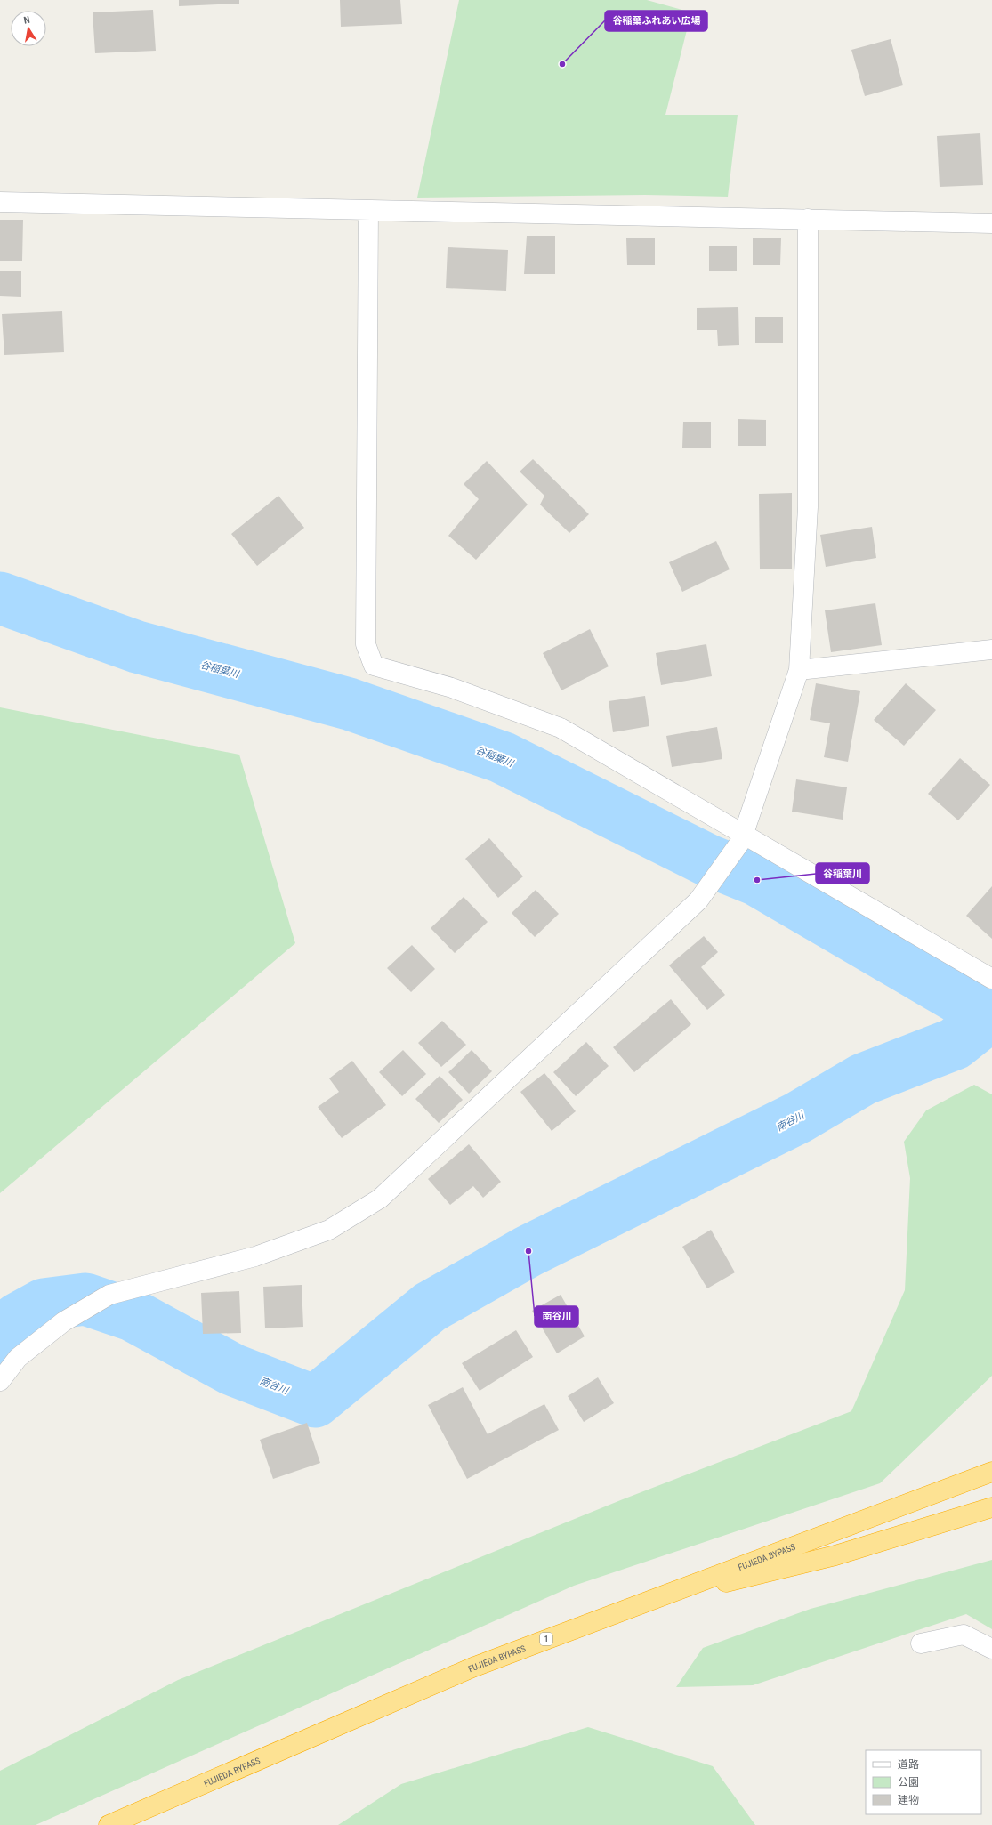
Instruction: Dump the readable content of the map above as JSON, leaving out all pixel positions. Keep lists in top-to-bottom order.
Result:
{
  "streets": {
    "highway": ["FUJIEDA BYPASS", "1"]
  },
  "crossings": [
    ["FUJIEDA BYPASS", "1"]
  ],
  "water": ["谷稲葉川", "南谷川"],
  "places": ["谷稲葉ふれあい広場", "谷稲葉川", "南谷川"],
  "legend": ["道路", "公園", "建物"],
  "north": "top"
}
